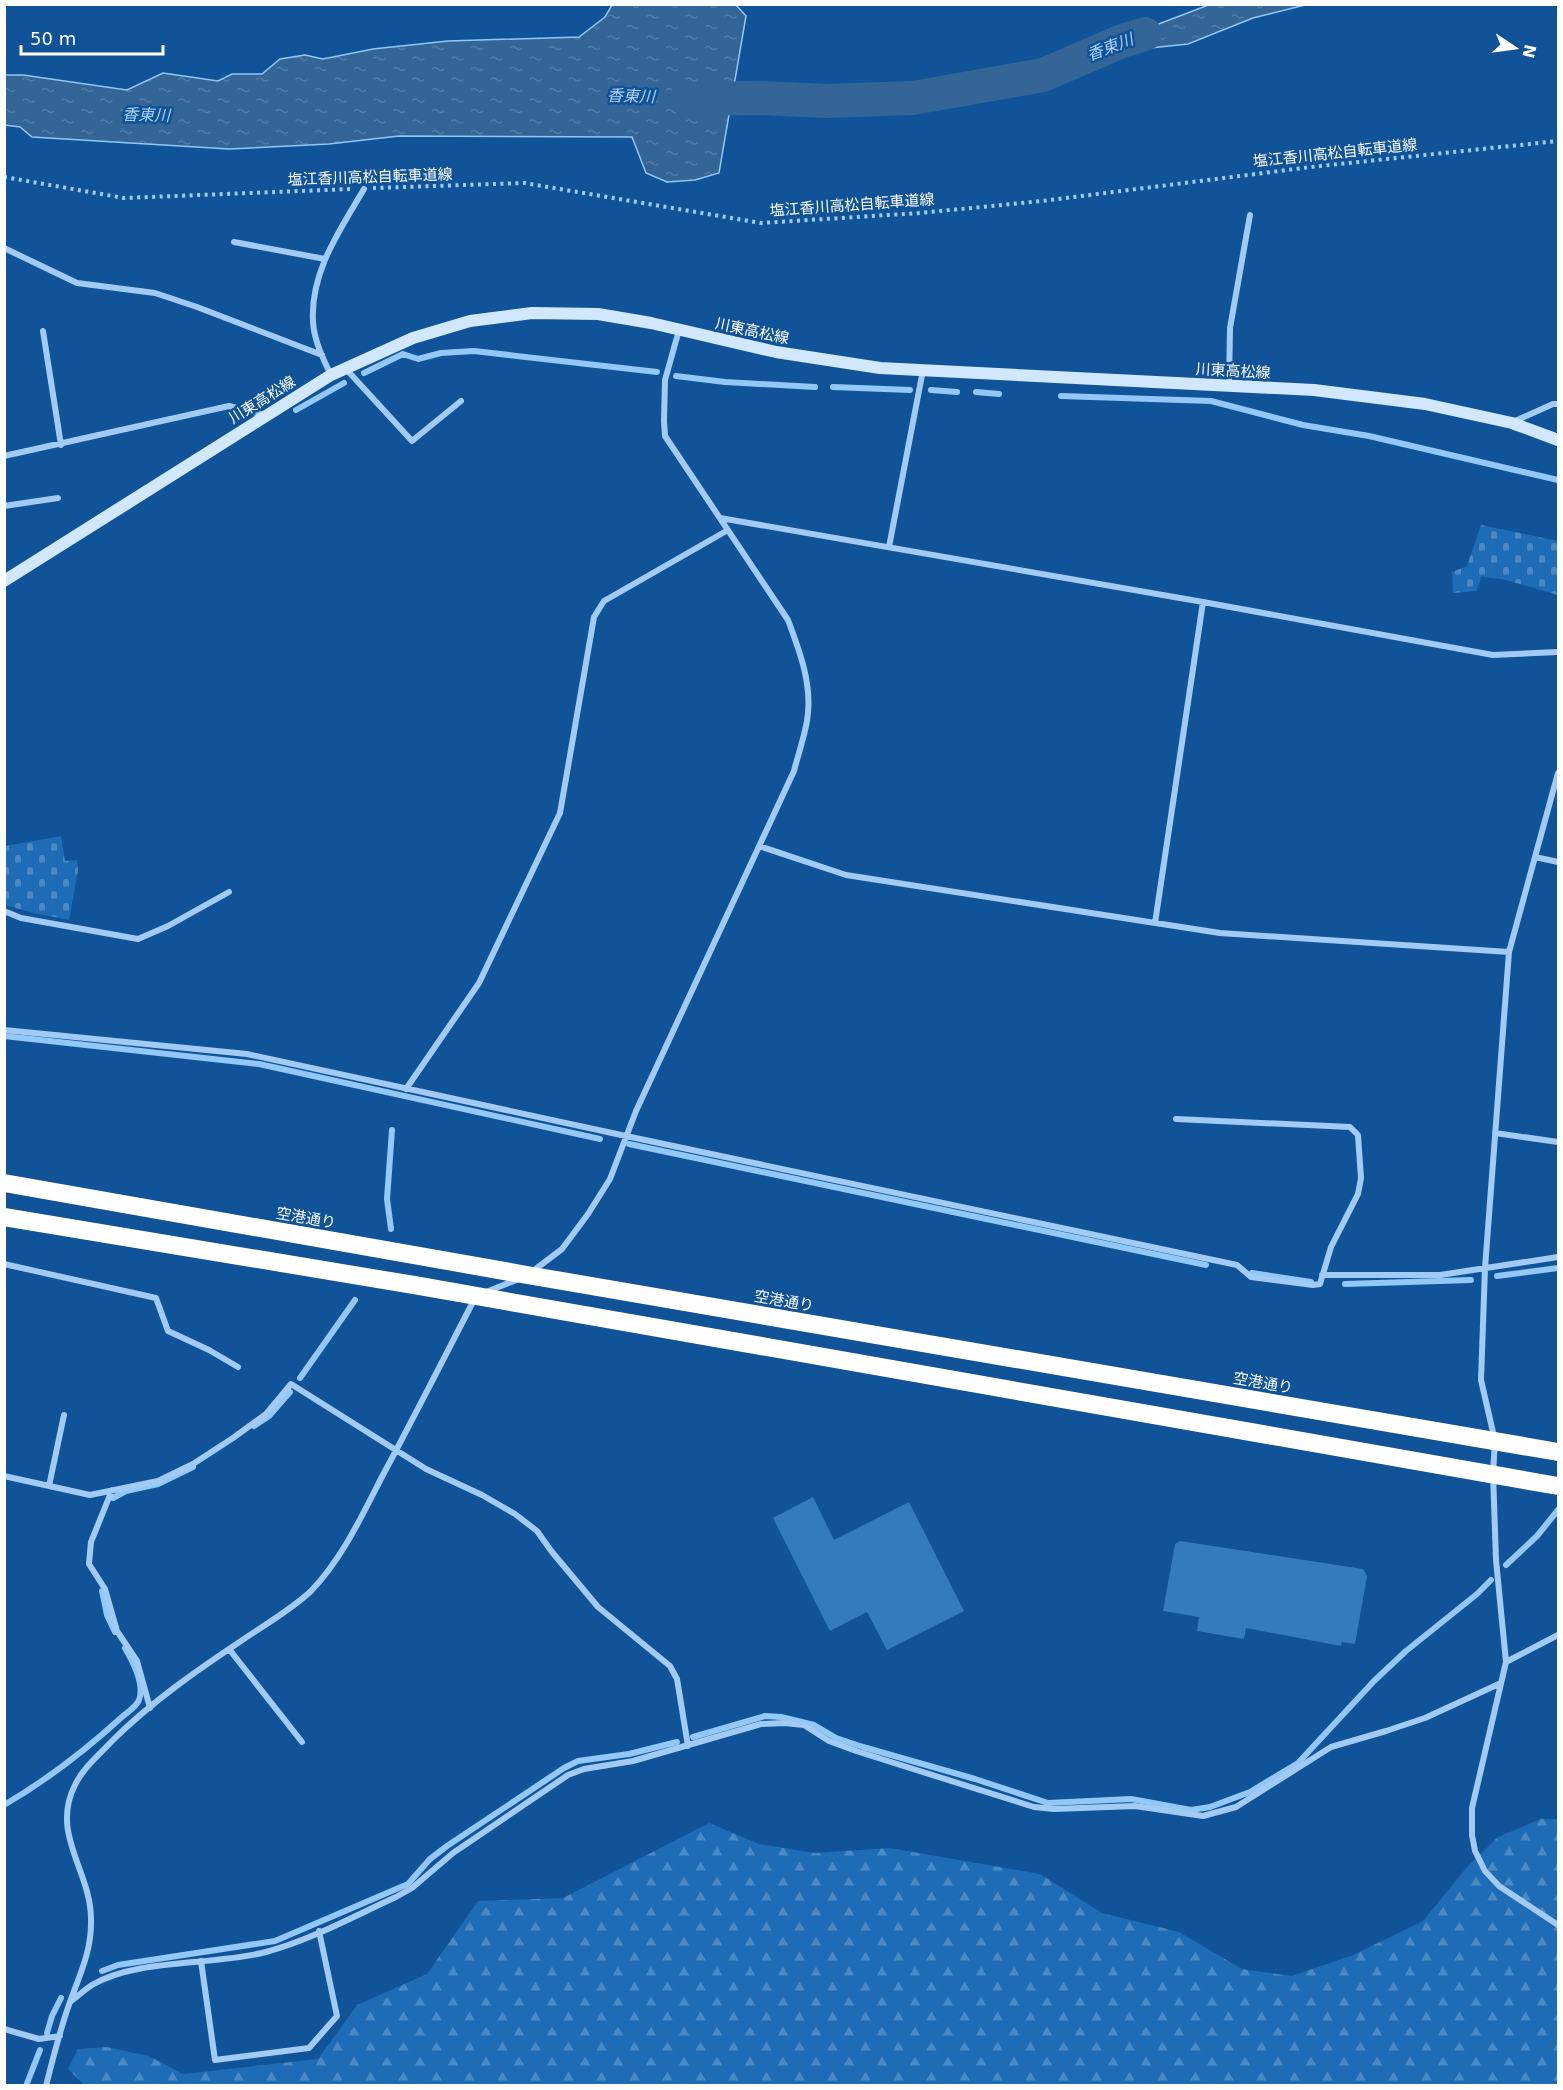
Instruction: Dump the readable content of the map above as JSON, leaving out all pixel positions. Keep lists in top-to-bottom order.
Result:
{
  "streets": {
    "highway": ["空港通り"],
    "main road": ["川東高松線"],
    "path": ["塩江香川高松自転車道線"]
  },
  "water": ["香東川"],
  "scale_bar": "50 m",
  "north": "right"
}
